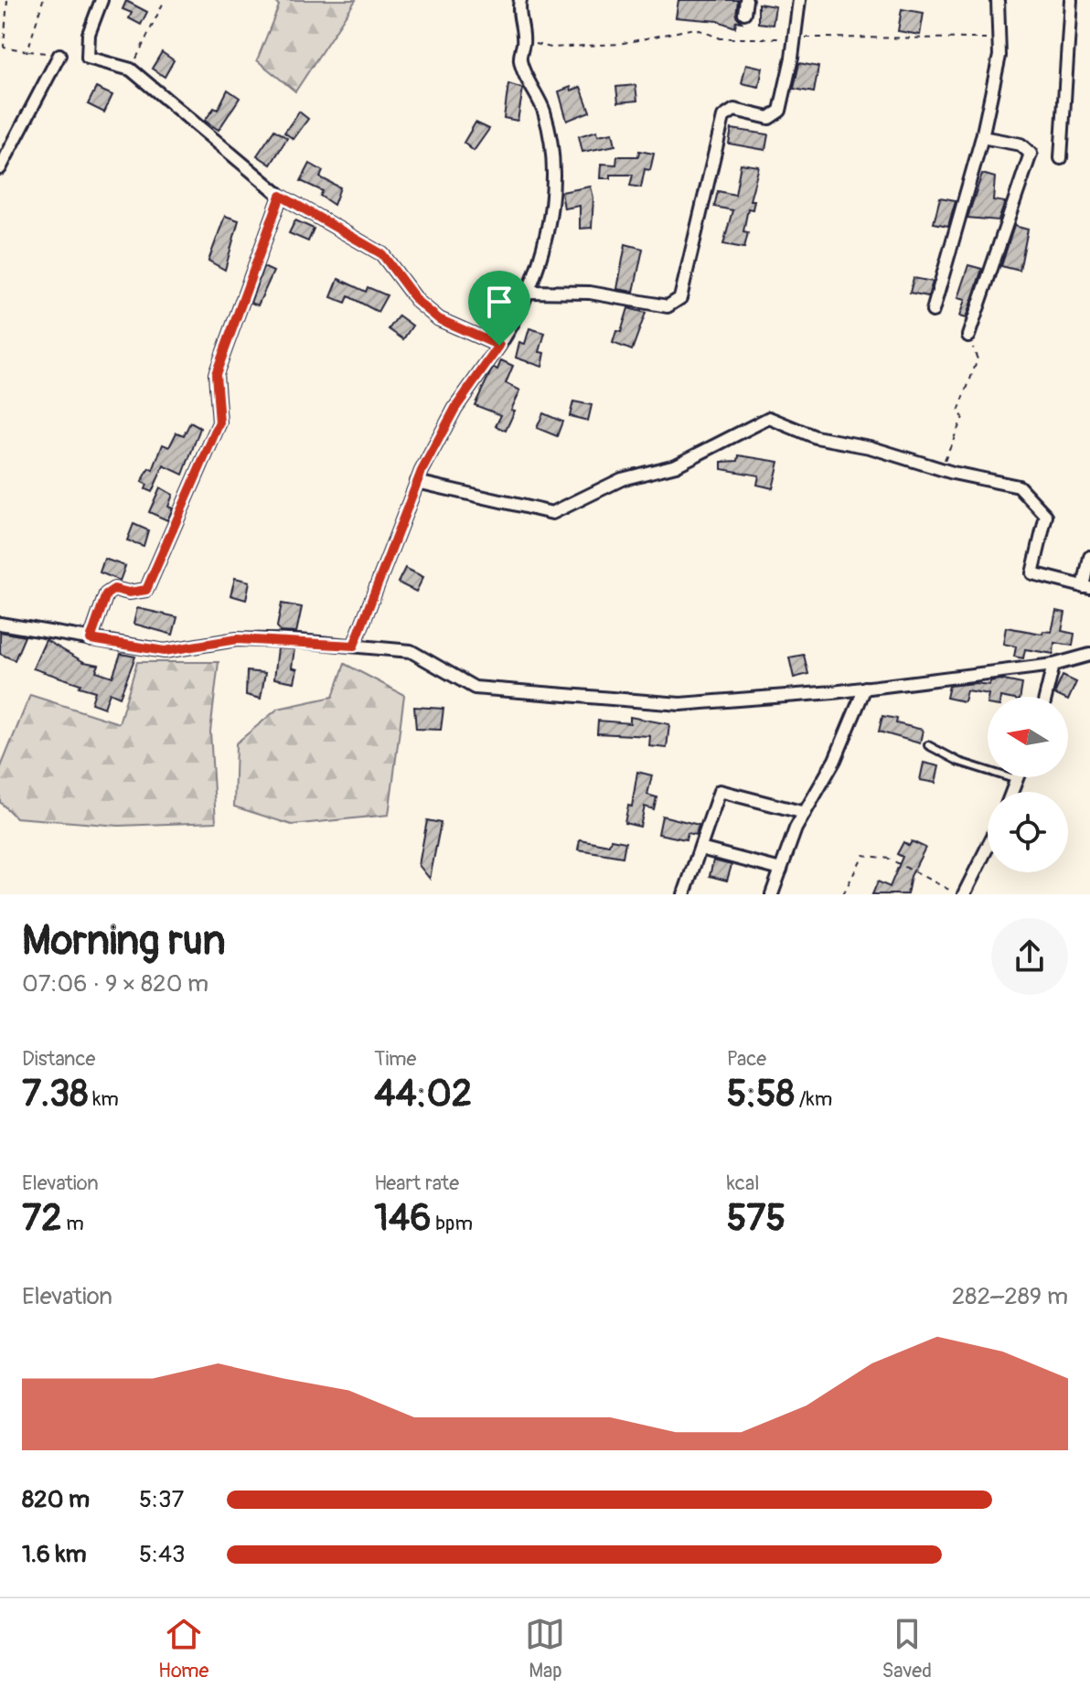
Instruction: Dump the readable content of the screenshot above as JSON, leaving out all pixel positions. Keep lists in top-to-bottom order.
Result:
{
  "north": "left",
  "page": {
    "heading": ["Morning run", "07:06 · 9 × 820 m"],
    "stats": [
      ["Distance", "7.38 km"],
      ["Time", "44:02"],
      ["Pace", "5:58 /km"],
      ["Elevation", "72 m"],
      ["Heart rate", "146 bpm"],
      ["kcal", "575"]
    ],
    "chart": ["Elevation", "282–289 m"],
    "list": [
      {
        "name": "820 m",
        "note": "5:37"
      },
      {
        "name": "1.6 km",
        "note": "5:43"
      }
    ],
    "tabs": ["Home", "Map", "Saved"]
  }
}
